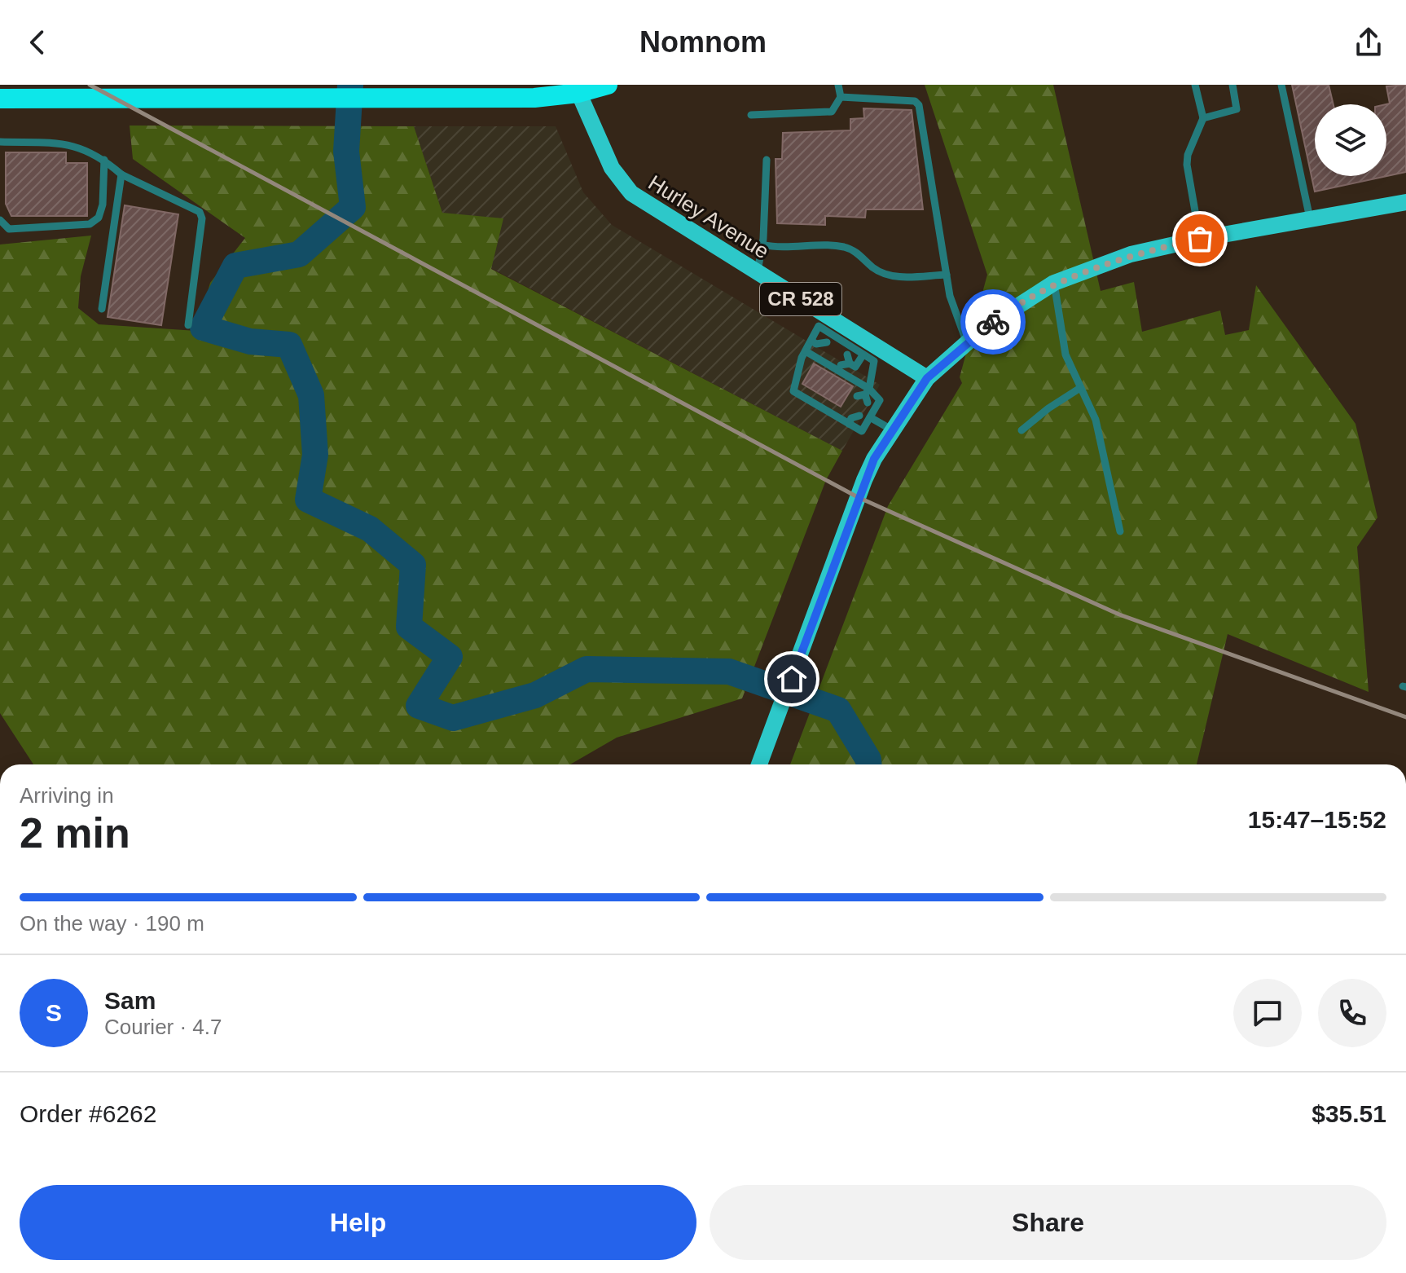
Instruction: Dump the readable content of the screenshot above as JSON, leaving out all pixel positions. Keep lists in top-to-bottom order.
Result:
{
  "streets": {
    "main road": ["Hurley Avenue", "CR 528"]
  },
  "page": {
    "header": "Nomnom",
    "heading": ["2 min", "Arriving in", "15:47–15:52"],
    "panel": [
      "Sam",
      "Courier · 4.7",
      "Order #6262",
      "$35.51"
    ],
    "bar": "On the way · 190 m",
    "round": "S",
    "buttons": ["Help", "Share"]
  }
}
